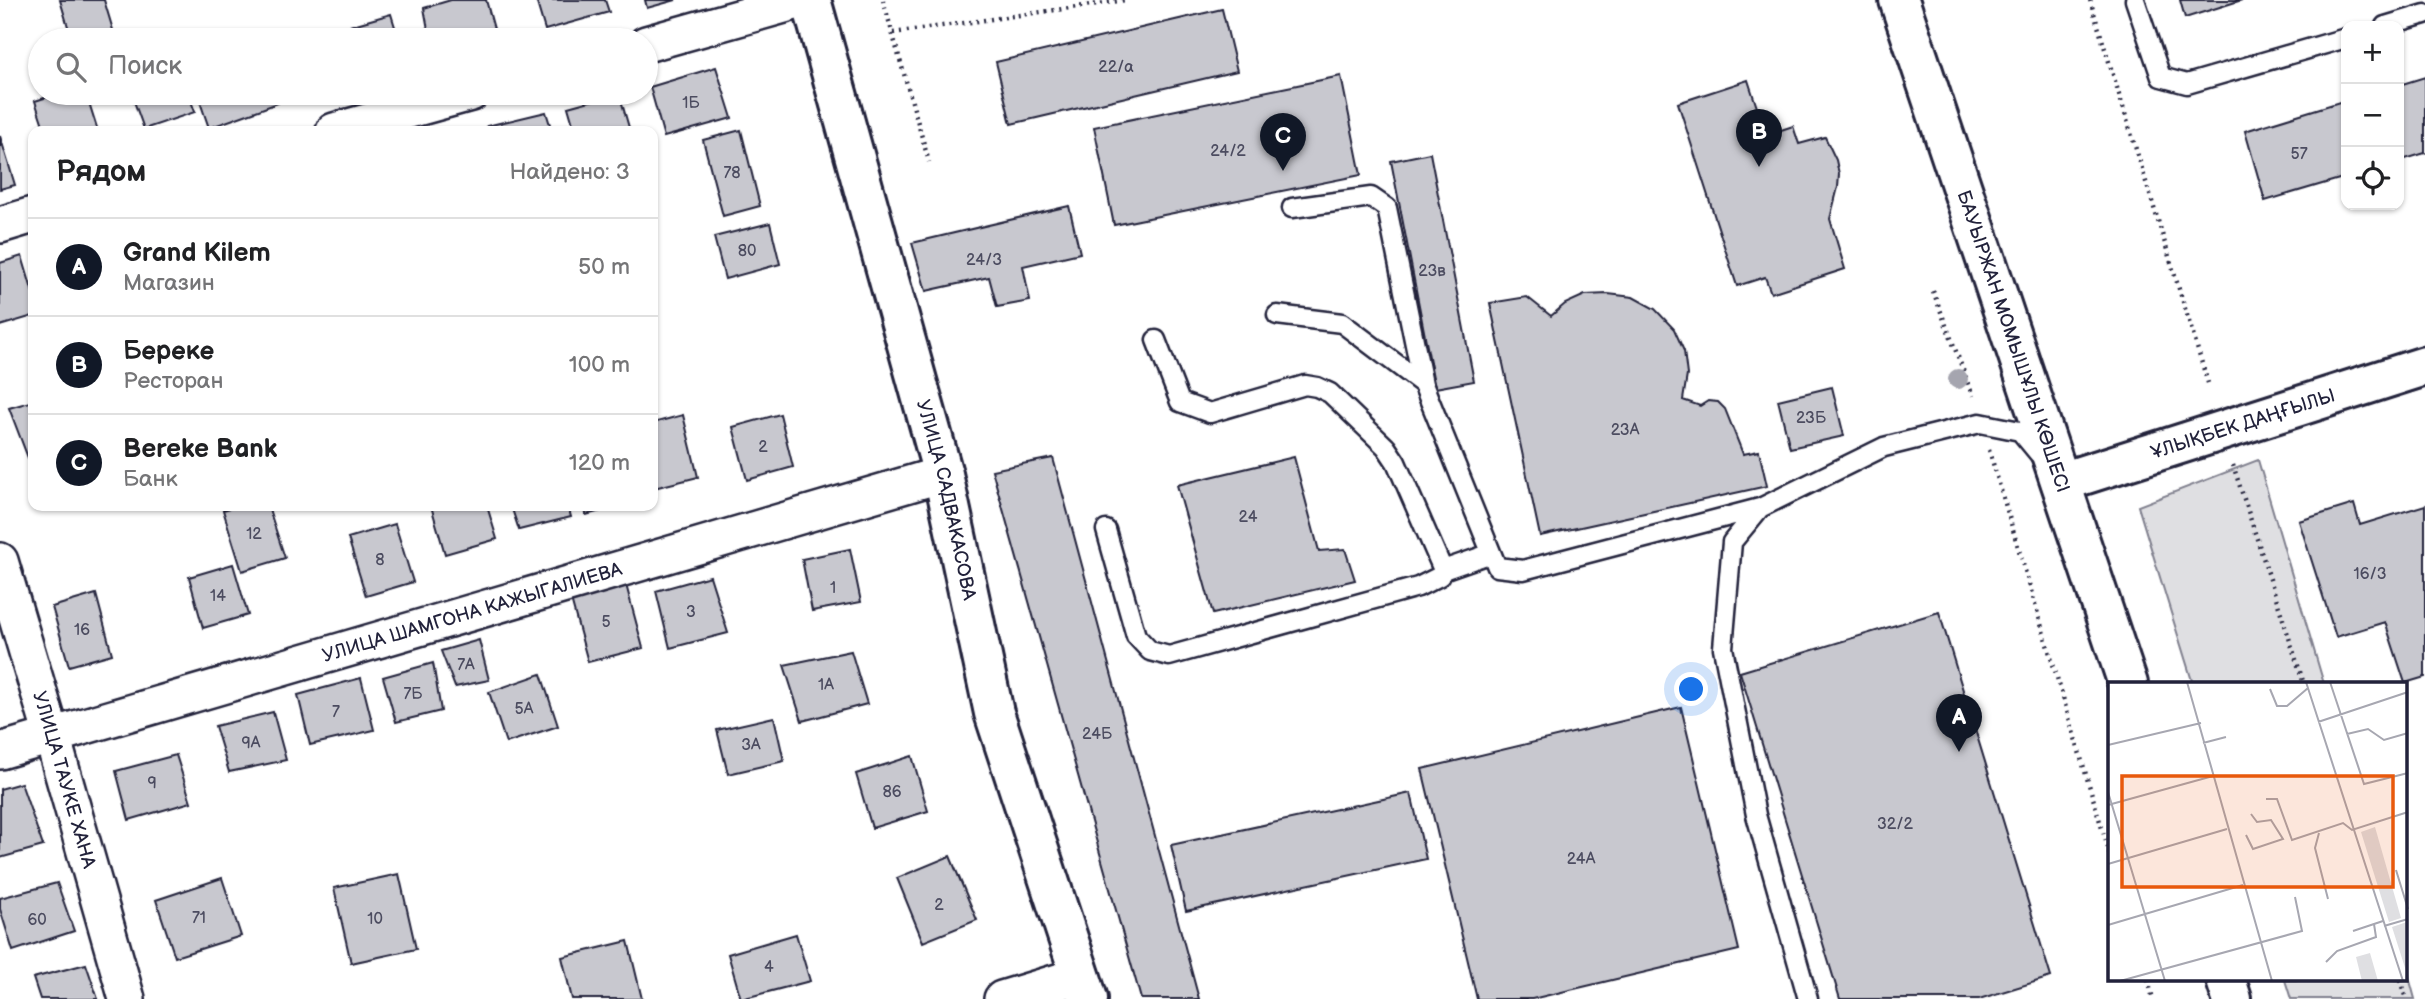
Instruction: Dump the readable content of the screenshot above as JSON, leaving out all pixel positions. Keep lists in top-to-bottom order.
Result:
{
  "streets": {
    "street": [
      "БАУЫРЖАН МОМЫШҰЛЫ КӨШЕСІ",
      "ҰЛЫҚБЕК ДАҢҒЫЛЫ",
      "УЛИЦА САДВАКАСОВА",
      "УЛИЦА ШАМГОНА КАЖЫГАЛИЕВА",
      "УЛИЦА ТАУКЕ ХАНА"
    ]
  },
  "crossings": [
    ["БАУЫРЖАН МОМЫШҰЛЫ КӨШЕСІ", "ҰЛЫҚБЕК ДАҢҒЫЛЫ"],
    ["УЛИЦА САДВАКАСОВА", "УЛИЦА ШАМГОНА КАЖЫГАЛИЕВА"],
    ["УЛИЦА ШАМГОНА КАЖЫГАЛИЕВА", "УЛИЦА ТАУКЕ ХАНА"]
  ],
  "house_numbers": [
    "22/а",
    "1Б",
    "24/2",
    "57",
    "78",
    "80",
    "24/3",
    "23в",
    "23Б",
    "23А",
    "2",
    "24",
    "12",
    "8",
    "16/3",
    "1",
    "14",
    "3",
    "5",
    "16",
    "7А",
    "1А",
    "7Б",
    "5А",
    "7",
    "24Б",
    "9А",
    "3А",
    "9",
    "86",
    "32/2",
    "24А",
    "2",
    "71",
    "10",
    "60",
    "4"
  ],
  "page": {
    "map_buttons": ["+", "−"],
    "search": "Поиск",
    "pins": ["B", "C", "A"],
    "heading": ["Рядом", "Найдено: 3"],
    "list": [
      {
        "mark": "A",
        "name": "Grand Kilem",
        "note": "Магазин",
        "value": "50 m"
      },
      {
        "mark": "B",
        "name": "Береке",
        "note": "Ресторан",
        "value": "100 m"
      },
      {
        "mark": "C",
        "name": "Bereke Bank",
        "note": "Банк",
        "value": "120 m"
      }
    ]
  }
}
